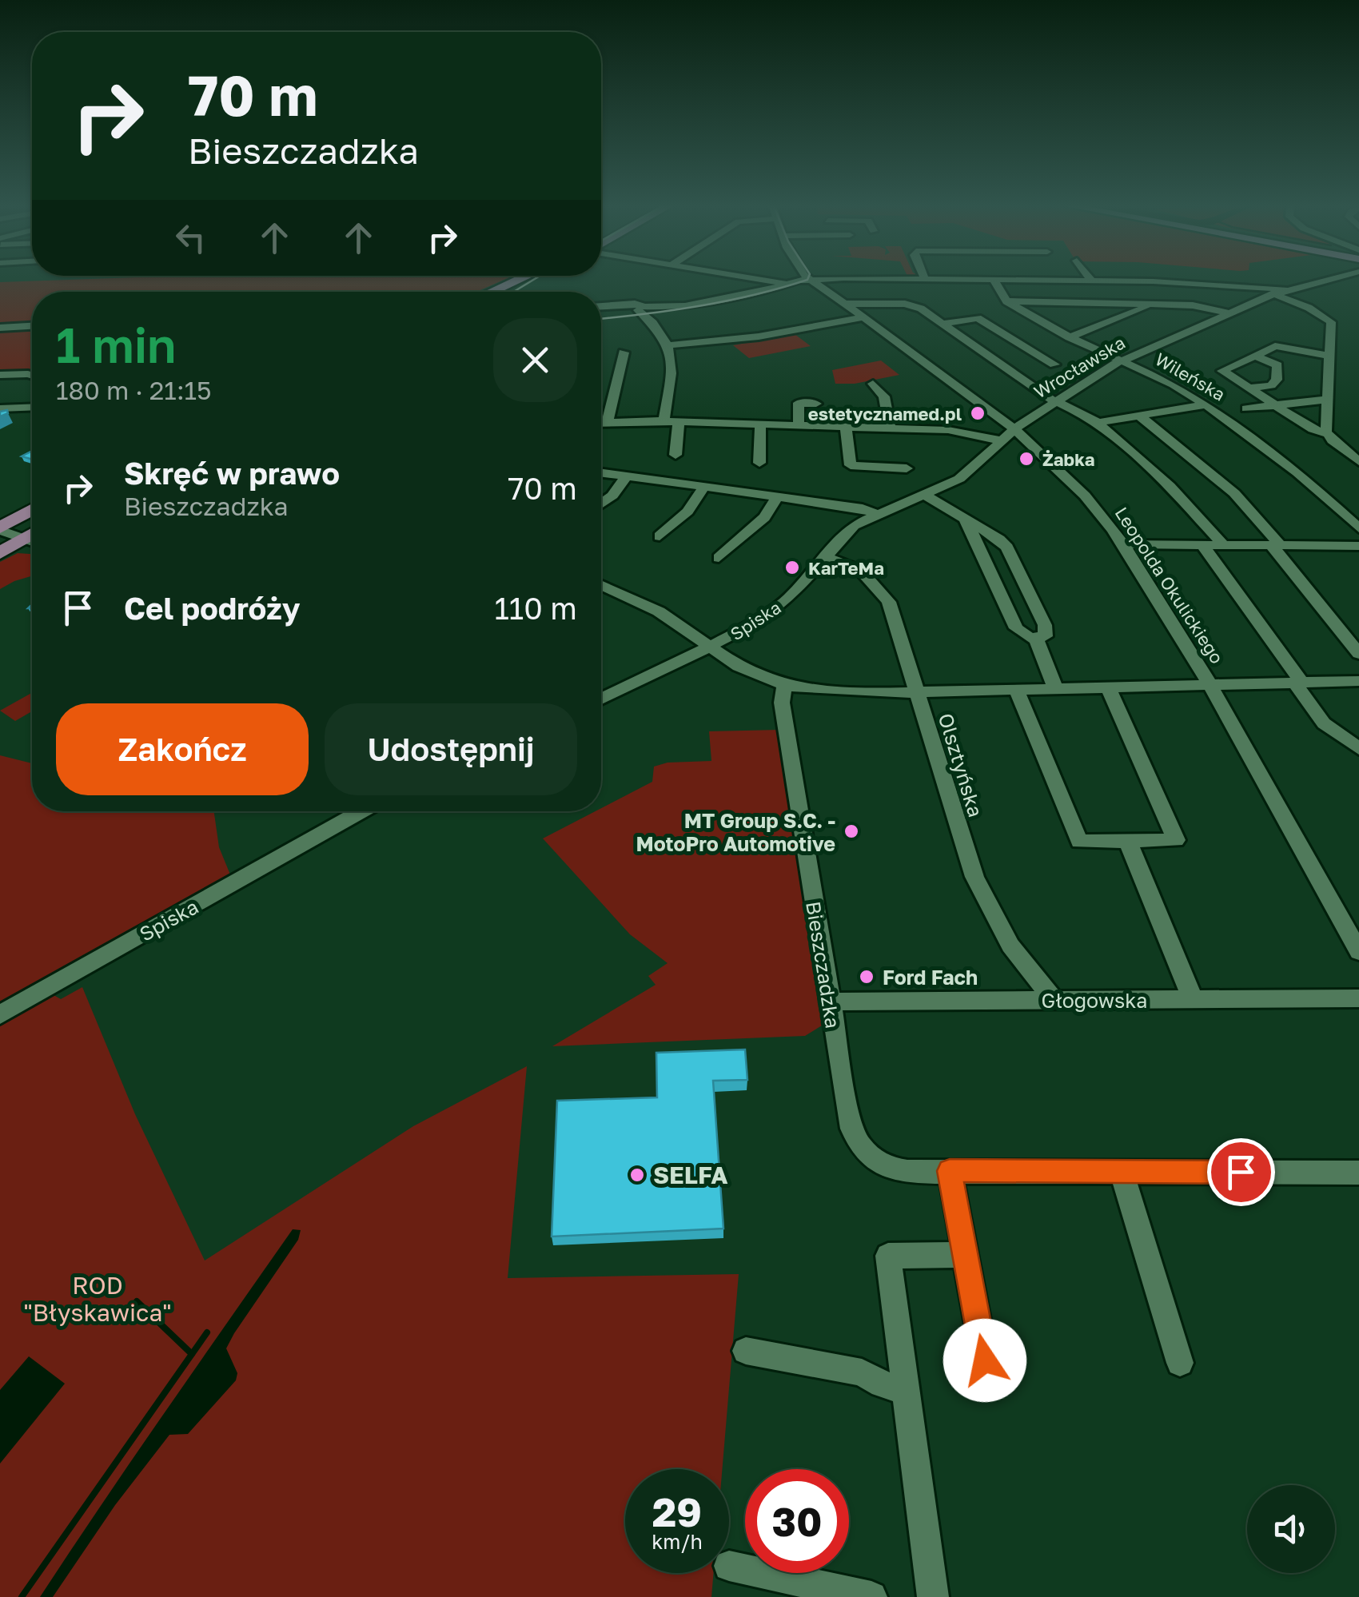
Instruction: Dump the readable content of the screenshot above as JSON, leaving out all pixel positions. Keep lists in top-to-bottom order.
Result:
{
  "streets": {
    "street": [
      "Wrocławska",
      "Wileńska",
      "Leopolda Okulickiego",
      "Spiska",
      "Olsztyńska",
      "Bieszczadzka",
      "Głogowska"
    ]
  },
  "crossings": [
    ["Wrocławska", "Wileńska"],
    ["Wrocławska", "Leopolda Okulickiego"],
    ["Wrocławska", "Spiska"],
    ["Leopolda Okulickiego", "Spiska"],
    ["Spiska", "Olsztyńska"],
    ["Olsztyńska", "Głogowska"],
    ["Bieszczadzka", "Głogowska"]
  ],
  "parks": ["ROD \"Błyskawica\""],
  "places": [
    "estetycznamed.pl",
    "Żabka",
    "KarTeMa",
    "MT Group S.C. - MotoPro Automotive",
    "Ford Fach",
    "SELFA"
  ],
  "page": {
    "turn": ["70 m", "Bieszczadzka"],
    "heading": ["1 min", "180 m · 21:15"],
    "list": [
      {
        "name": "Skręć w prawo",
        "note": "Bieszczadzka",
        "value": "70 m"
      },
      {
        "name": "Cel podróży",
        "value": "110 m"
      }
    ],
    "buttons": ["Zakończ", "Udostępnij"],
    "speed": "29 km/h",
    "limit": "30"
  }
}
